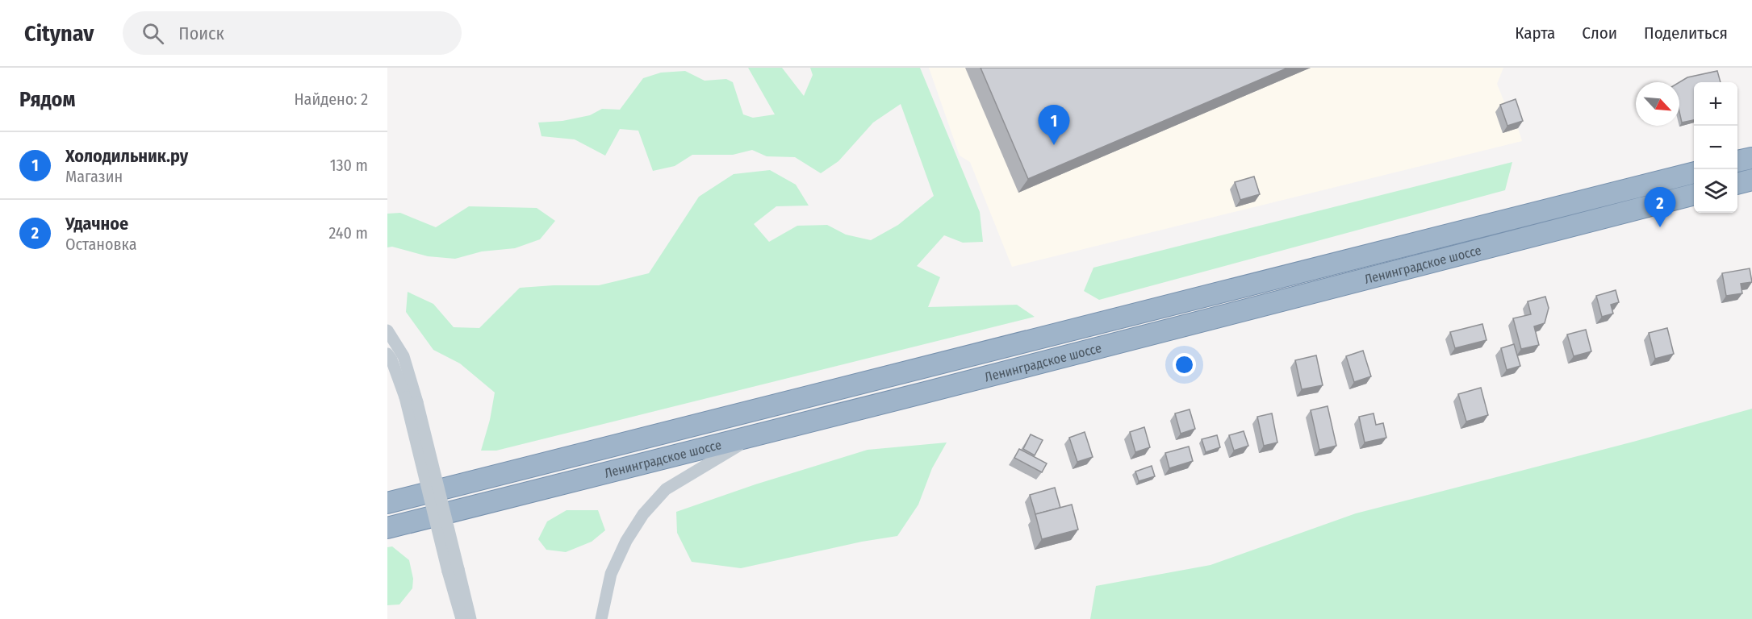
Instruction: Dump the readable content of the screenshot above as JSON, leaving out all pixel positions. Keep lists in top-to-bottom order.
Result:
{
  "streets": {
    "highway": ["Ленинградское шоссе"]
  },
  "north": "bottom right",
  "page": {
    "header": "Citynav",
    "search": "Поиск",
    "nav": ["Карта", "Слои", "Поделиться"],
    "heading": ["Рядом", "Найдено: 2"],
    "map_buttons": ["+", "−"],
    "pins": ["1", "2"],
    "list": [
      {
        "mark": "1",
        "name": "Холодильник.ру",
        "note": "Магазин",
        "value": "130 m"
      },
      {
        "mark": "2",
        "name": "Удачное",
        "note": "Остановка",
        "value": "240 m"
      }
    ]
  }
}
